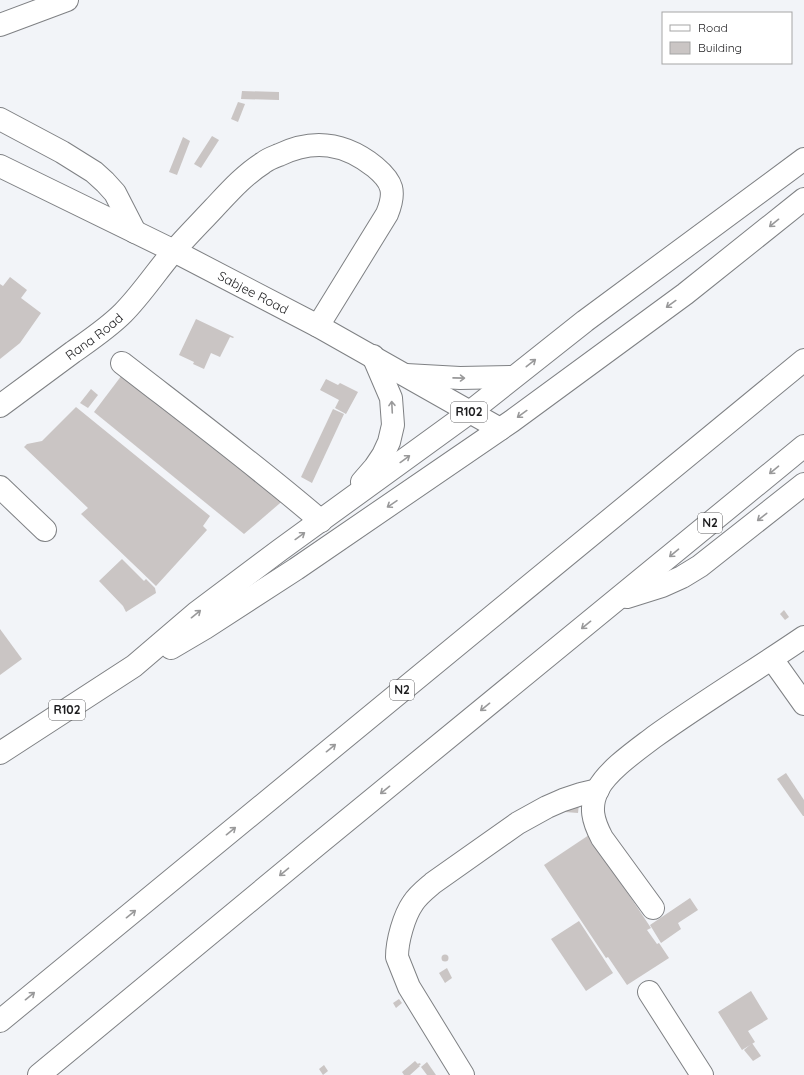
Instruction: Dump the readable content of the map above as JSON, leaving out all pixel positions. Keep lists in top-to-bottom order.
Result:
{
  "streets": {
    "main road": [
      "Sabjee Road",
      "Rana Road",
      "R102",
      "N2"
    ]
  },
  "crossings": [
    ["Sabjee Road", "Rana Road"],
    ["Sabjee Road", "R102"]
  ],
  "legend": ["Road", "Building"]
}
